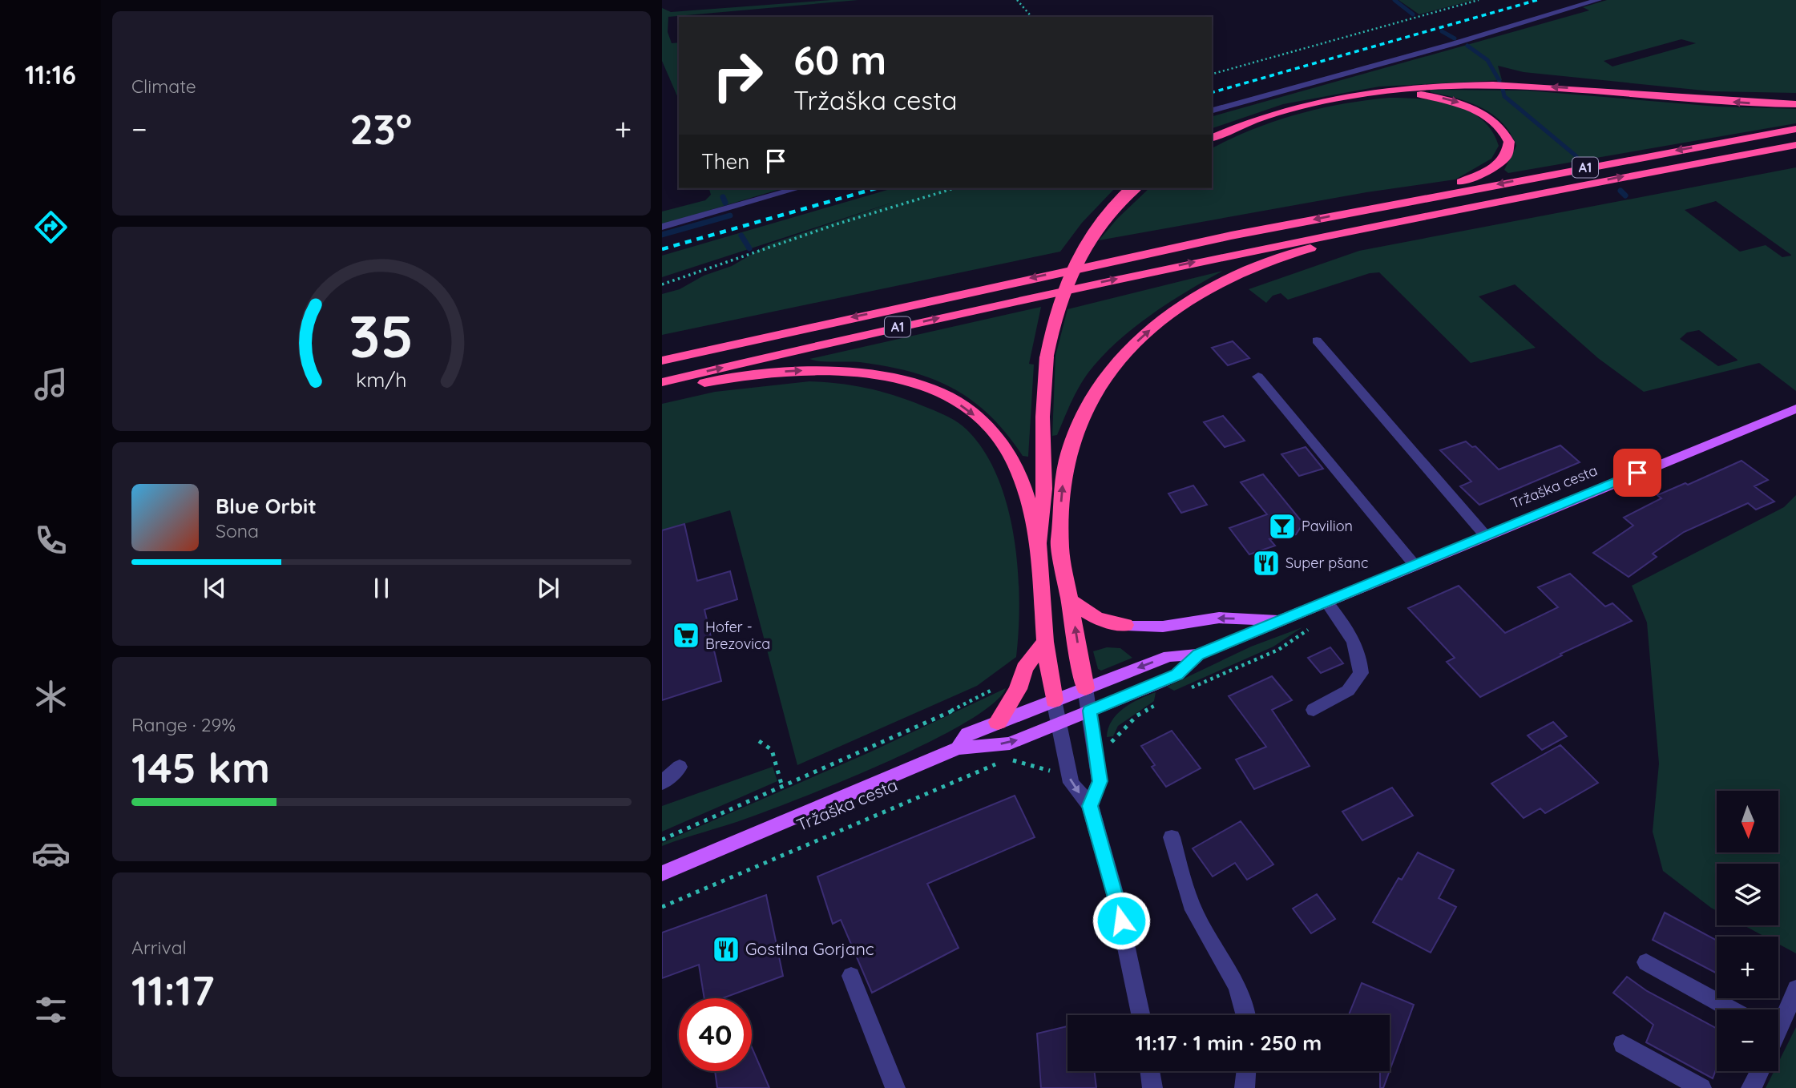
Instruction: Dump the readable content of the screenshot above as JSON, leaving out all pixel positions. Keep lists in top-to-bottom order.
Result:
{
  "streets": {
    "highway": ["A1"],
    "main road": ["Tržaška cesta"]
  },
  "places": {
    "bar": ["Pavilion"],
    "restaurant": ["Super pšanc", "Gostilna Gorjanc"],
    "supermarket": ["Hofer - Brezovica"]
  },
  "north": "bottom",
  "page": {
    "tabs": "11:16",
    "tile": [
      "Climate",
      ["Range · 29%", "145 km"],
      ["Arrival", "11:17"]
    ],
    "turn": ["60 m", "Tržaška cesta"],
    "heat": ["−", "23°", "+"],
    "then": "Then",
    "song": ["Blue Orbit", "Sona"],
    "map_buttons": ["+", "−"],
    "limit": "40",
    "trip": "11:17 · 1 min · 250 m",
    "gauge": ["35", "km/h"]
  }
}
